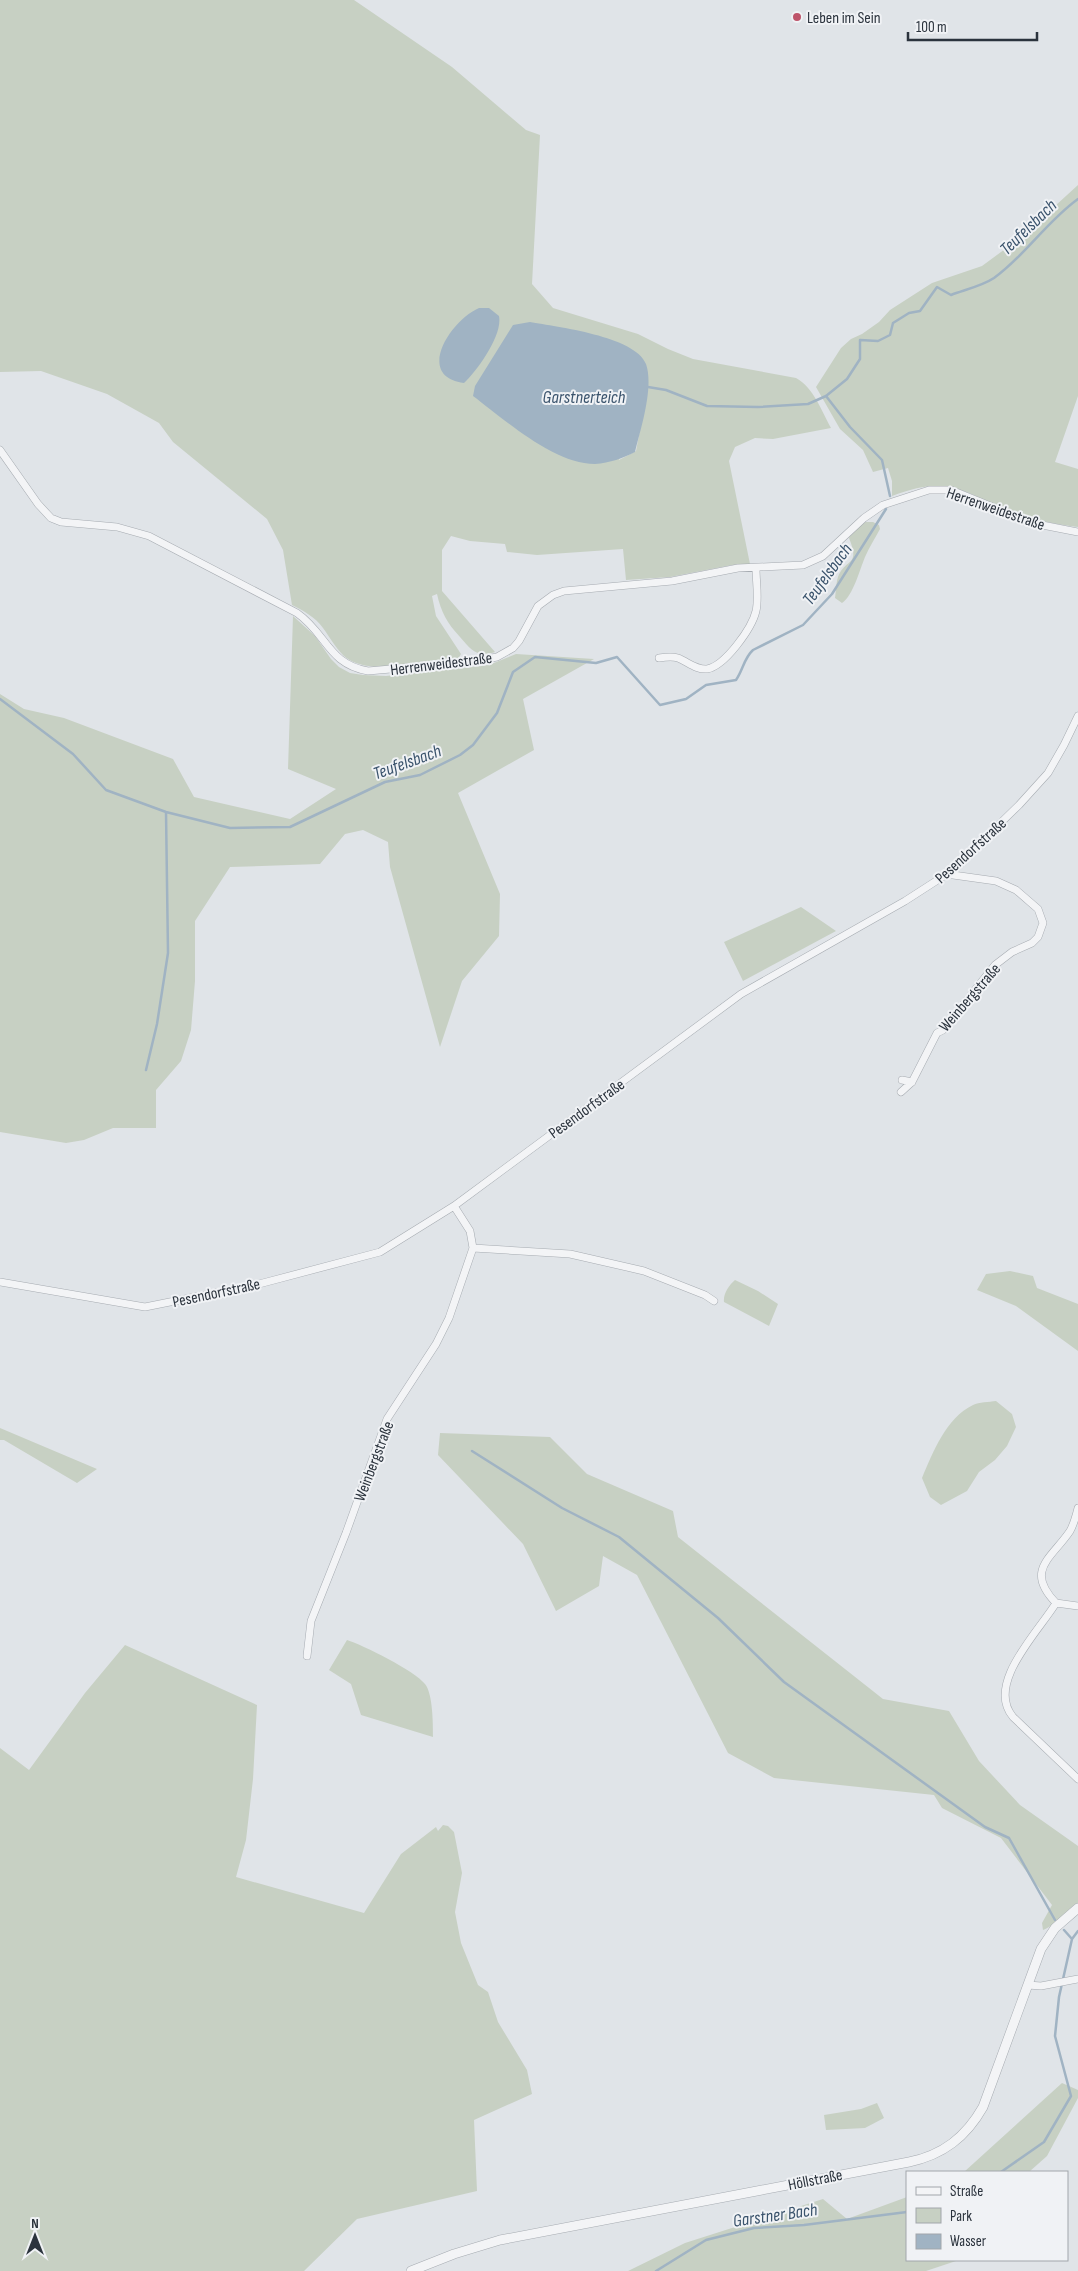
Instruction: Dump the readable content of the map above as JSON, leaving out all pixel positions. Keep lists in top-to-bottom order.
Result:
{
  "streets": {
    "street": [
      "Herrenweidestraße",
      "Pesendorfstraße",
      "Weinbergstraße",
      "Höllstraße"
    ]
  },
  "crossings": [
    ["Pesendorfstraße", "Weinbergstraße"]
  ],
  "water": ["Teufelsbach", "Garstnerteich", "Garstner Bach"],
  "places": ["Leben im Sein"],
  "legend": ["Straße", "Park", "Wasser"],
  "scale_bar": "100 m",
  "north": "top"
}
